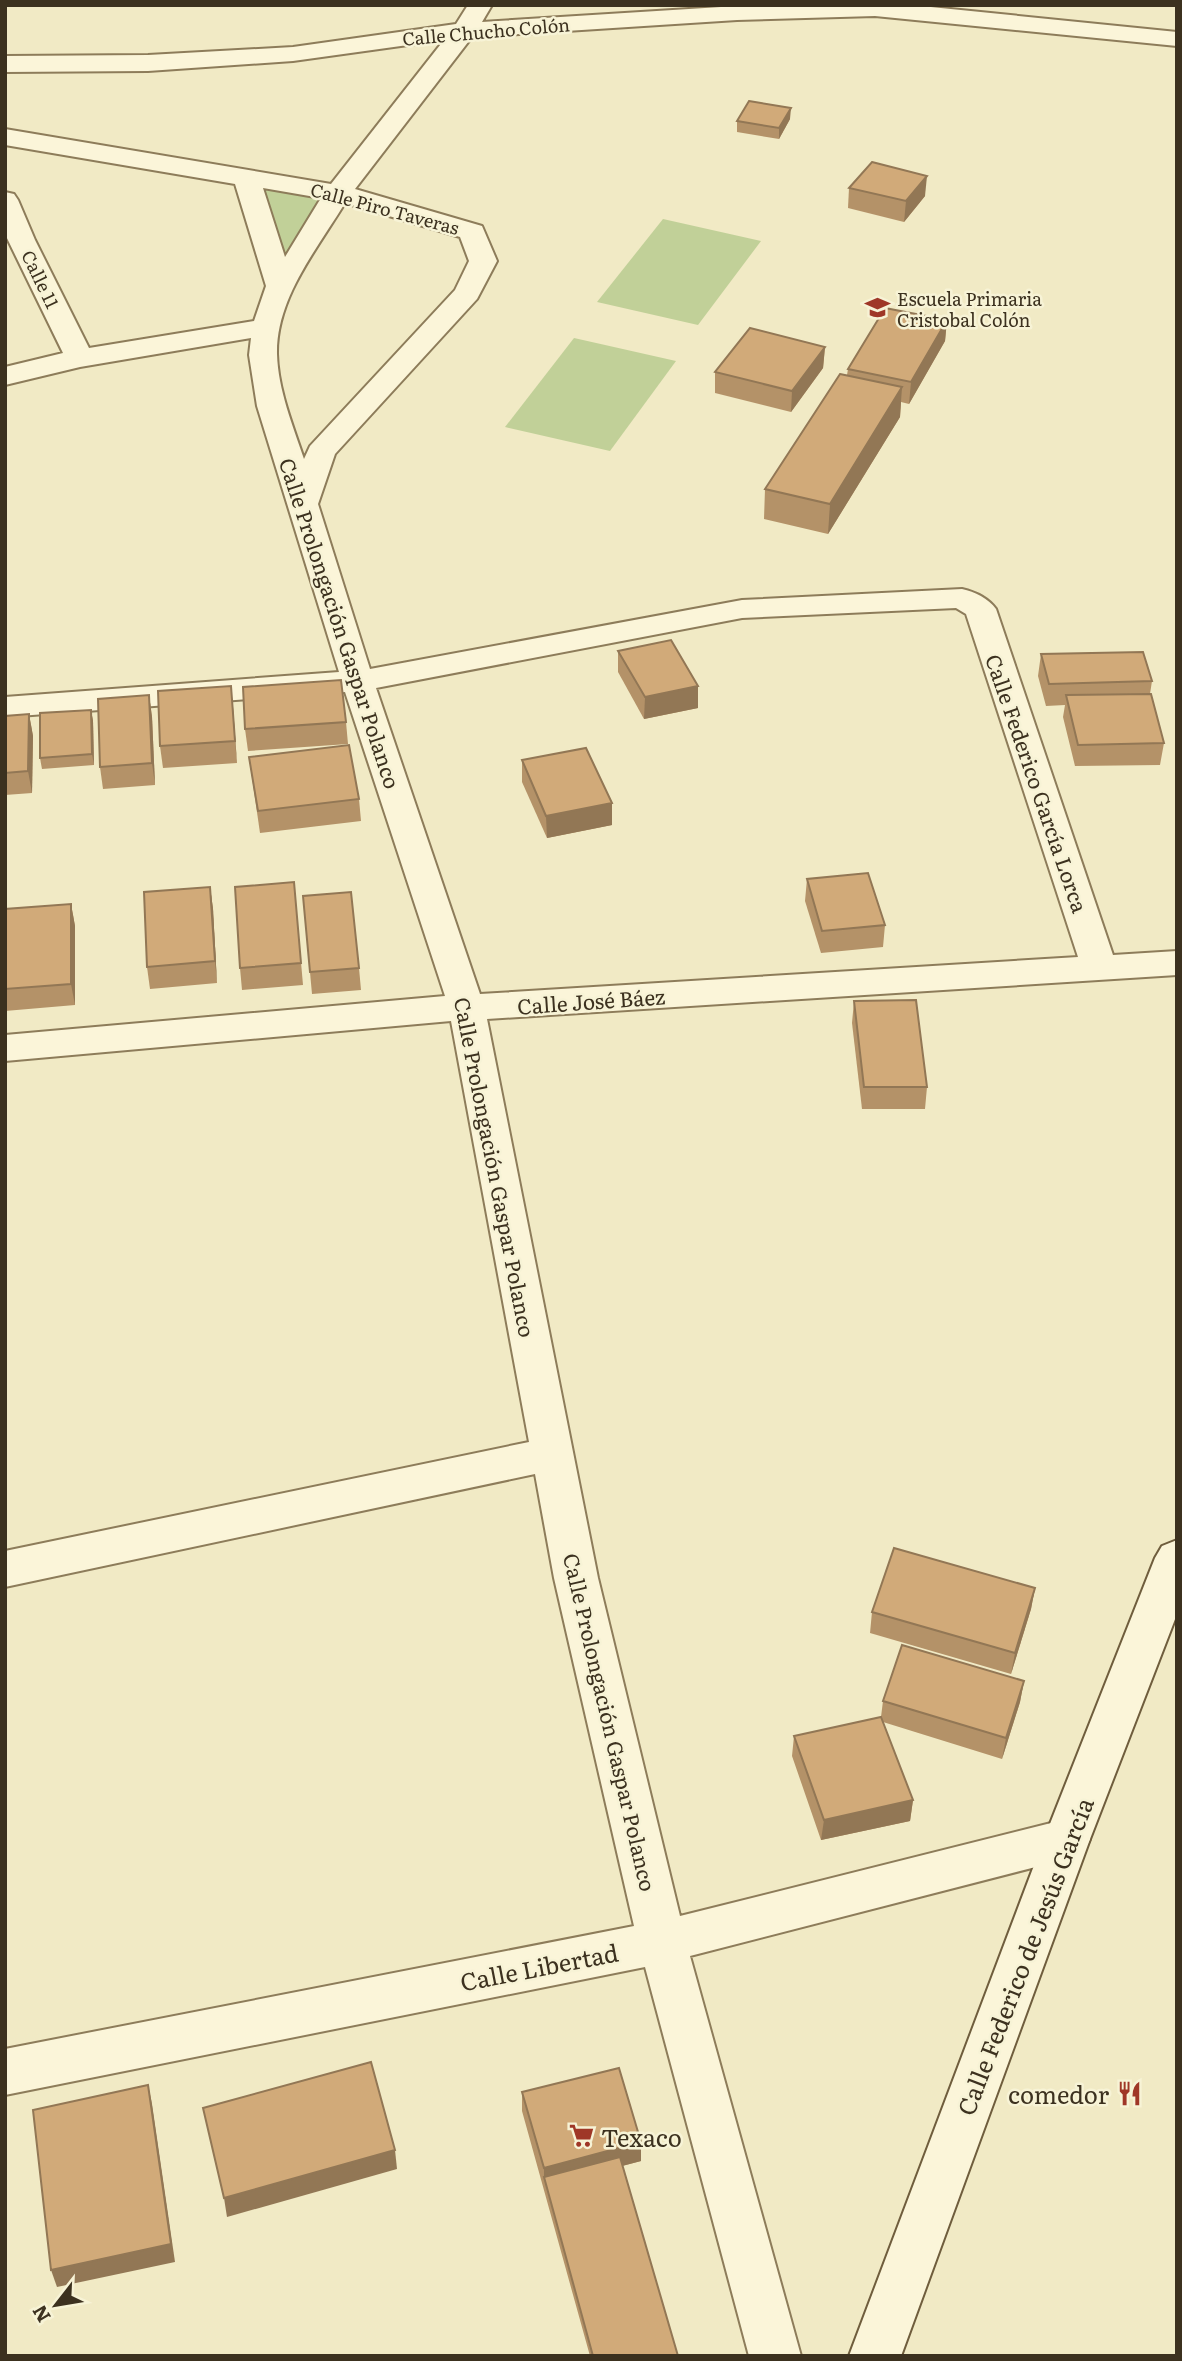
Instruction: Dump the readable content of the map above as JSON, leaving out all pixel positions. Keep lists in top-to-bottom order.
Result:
{
  "streets": {
    "street": [
      "Calle Chucho Colón",
      "Calle Piro Taveras",
      "Calle 11",
      "Calle Prolongación Gaspar Polanco",
      "Calle Federico García Lorca",
      "Calle José Báez",
      "Calle Federico de Jesús García",
      "Calle Libertad"
    ]
  },
  "crossings": [
    ["Calle Chucho Colón", "Calle Prolongación Gaspar Polanco"],
    ["Calle Piro Taveras", "Calle Prolongación Gaspar Polanco"],
    ["Calle Prolongación Gaspar Polanco", "Calle Federico García Lorca"],
    ["Calle Prolongación Gaspar Polanco", "Calle José Báez"],
    ["Calle Prolongación Gaspar Polanco", "Calle Libertad"],
    ["Calle Federico García Lorca", "Calle José Báez"],
    ["Calle Federico de Jesús García", "Calle Libertad"]
  ],
  "places": {
    "school or university": ["Escuela Primaria Cristobal Colón"],
    "restaurant": ["comedor"],
    "supermarket": ["Texaco"]
  },
  "north": "bottom left"
}
